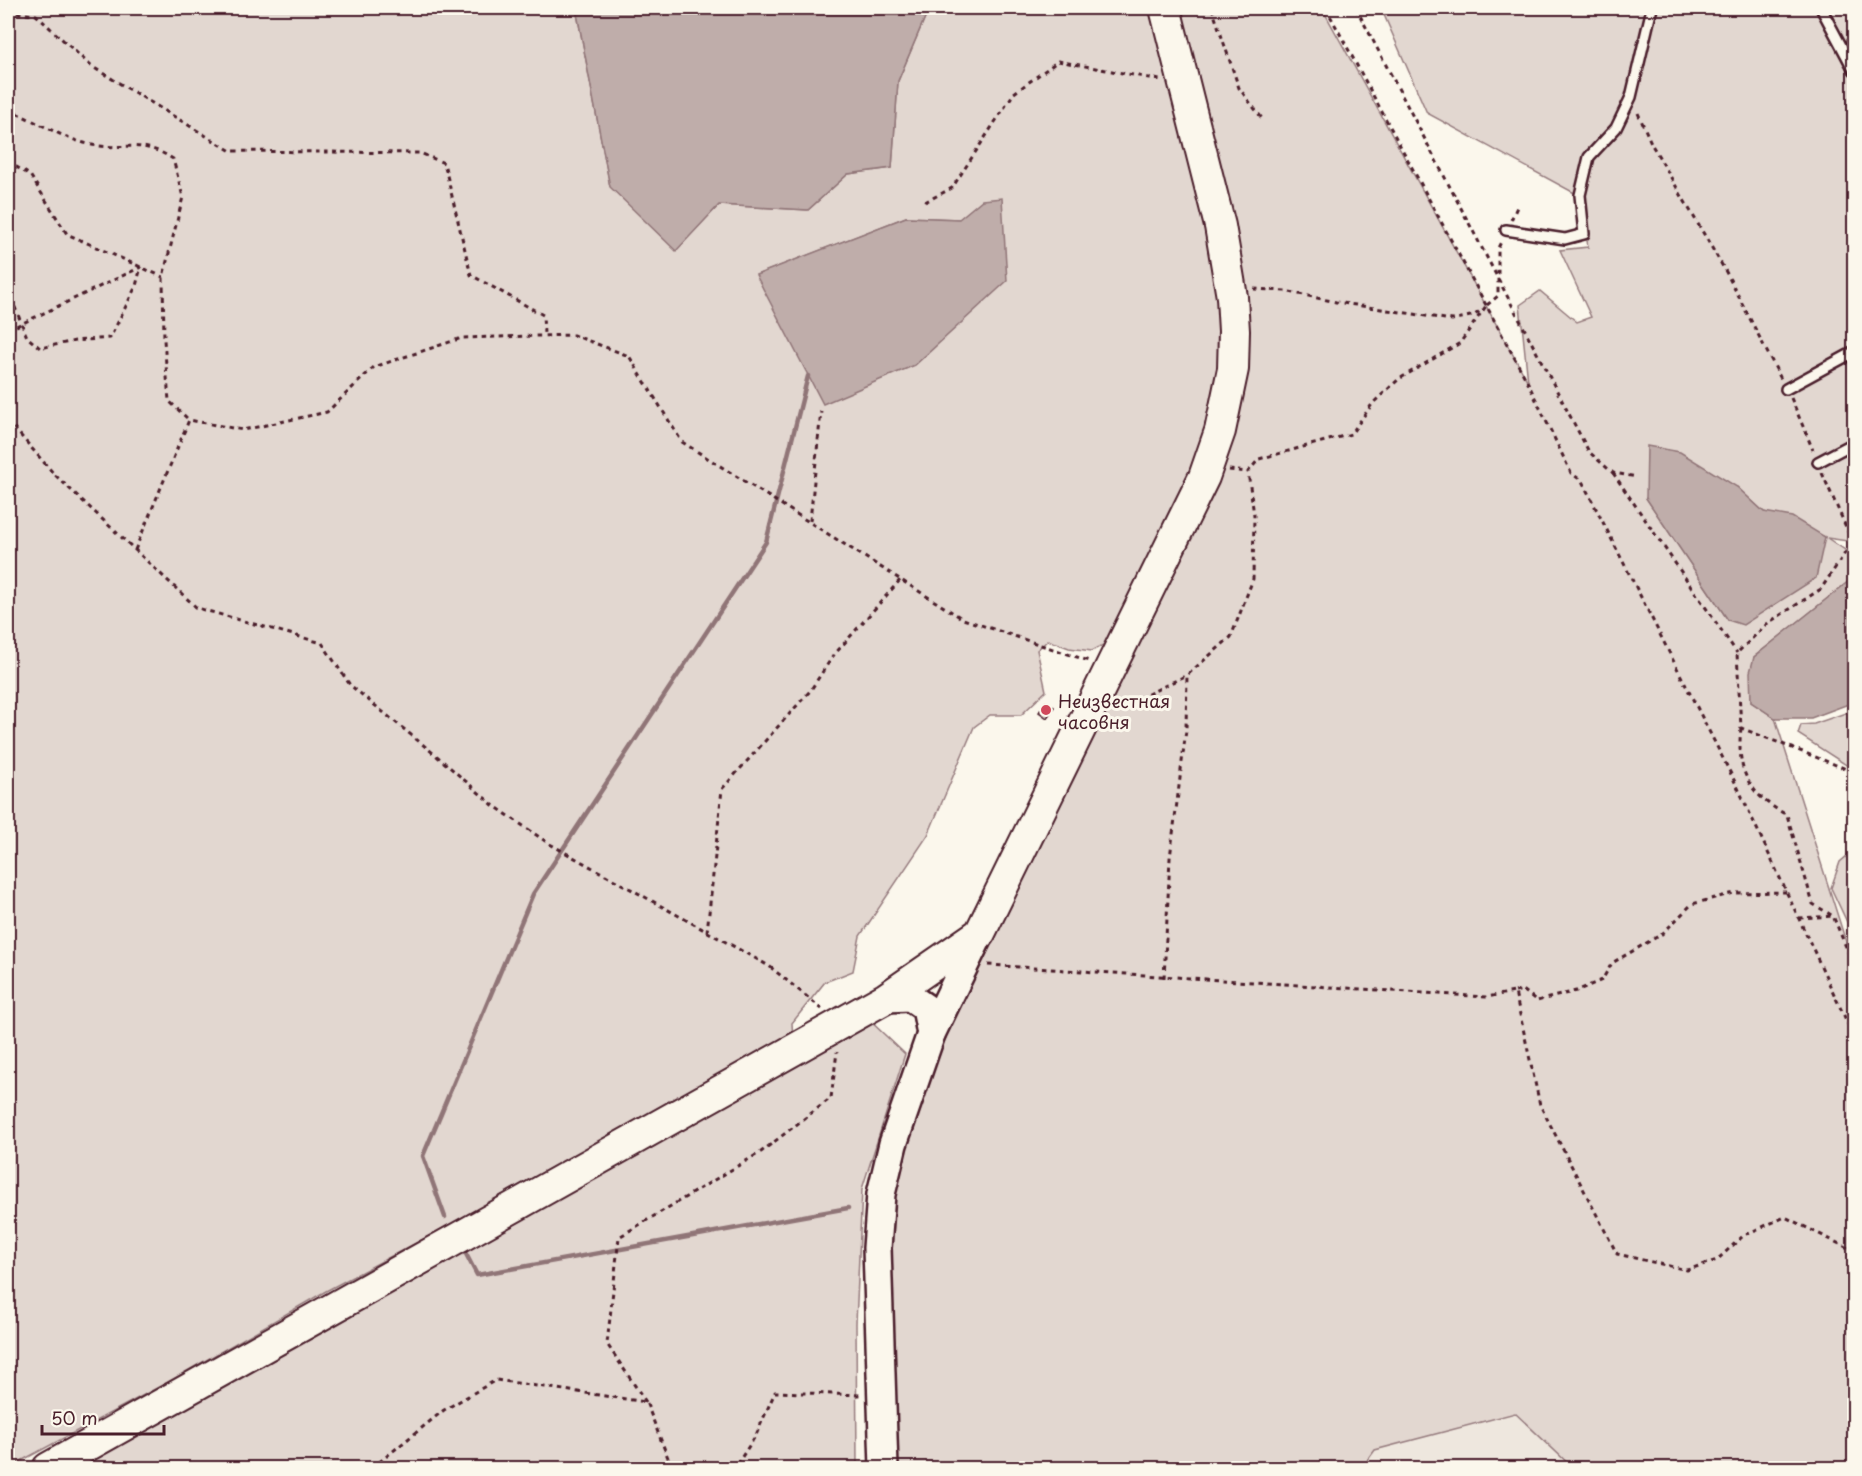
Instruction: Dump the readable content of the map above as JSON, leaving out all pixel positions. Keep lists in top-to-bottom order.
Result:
{
  "places": ["Неизвестная часовня"],
  "scale_bar": "50 m"
}
